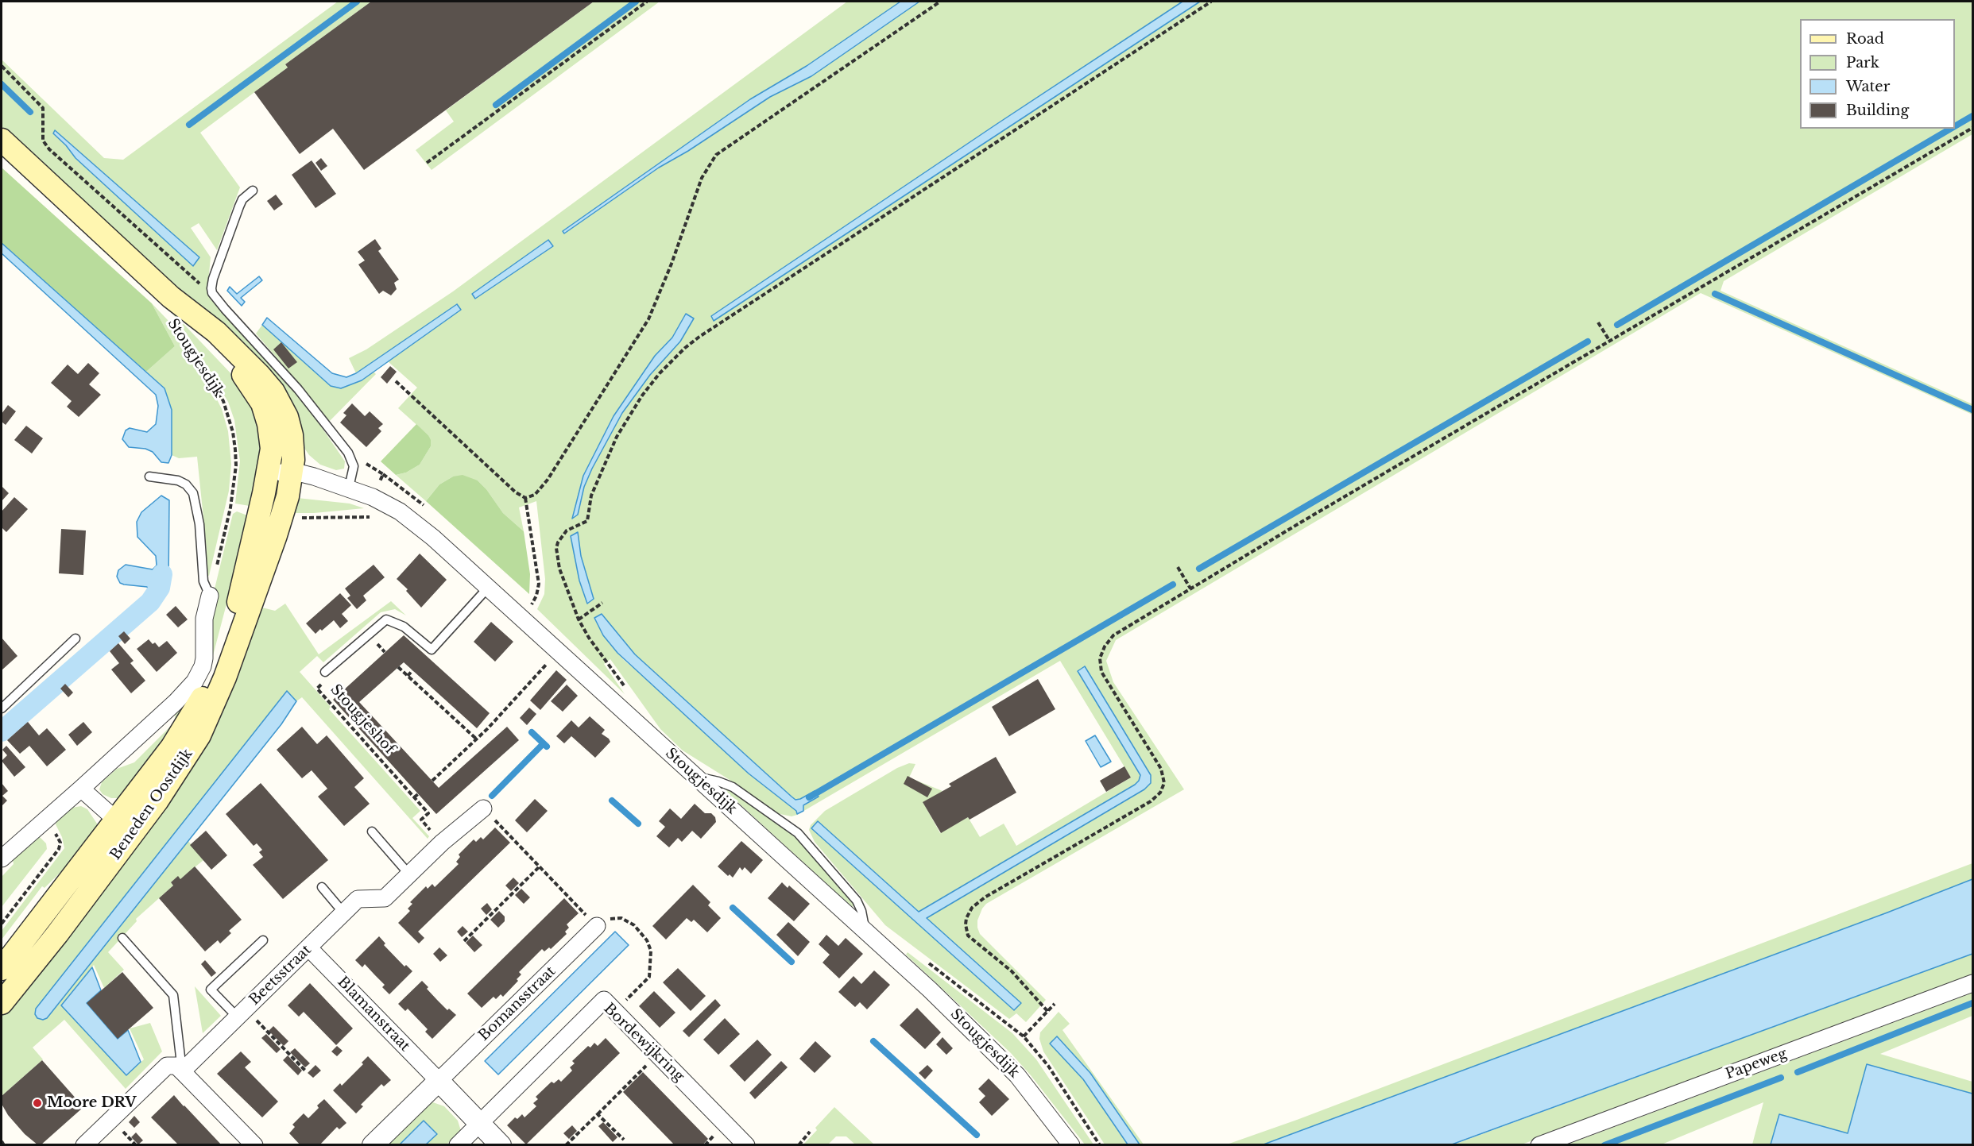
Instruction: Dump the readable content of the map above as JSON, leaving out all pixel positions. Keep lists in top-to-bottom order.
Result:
{
  "streets": {
    "main road": ["Stougjesdijk", "Beneden Oostdijk"],
    "street": [
      "Beetsstraat",
      "Bomansstraat",
      "Blamanstraat",
      "Bordewijkring",
      "Papeweg"
    ],
    "lane": ["Stougjeshof"]
  },
  "crossings": [
    ["Stougjesdijk", "Stougjeshof"],
    ["Stougjesdijk", "Beneden Oostdijk"],
    ["Stougjeshof", "Beetsstraat"],
    ["Beetsstraat", "Blamanstraat"],
    ["Bomansstraat", "Blamanstraat"]
  ],
  "places": ["Moore DRV"],
  "legend": [
    "Road",
    "Park",
    "Water",
    "Building"
  ]
}
